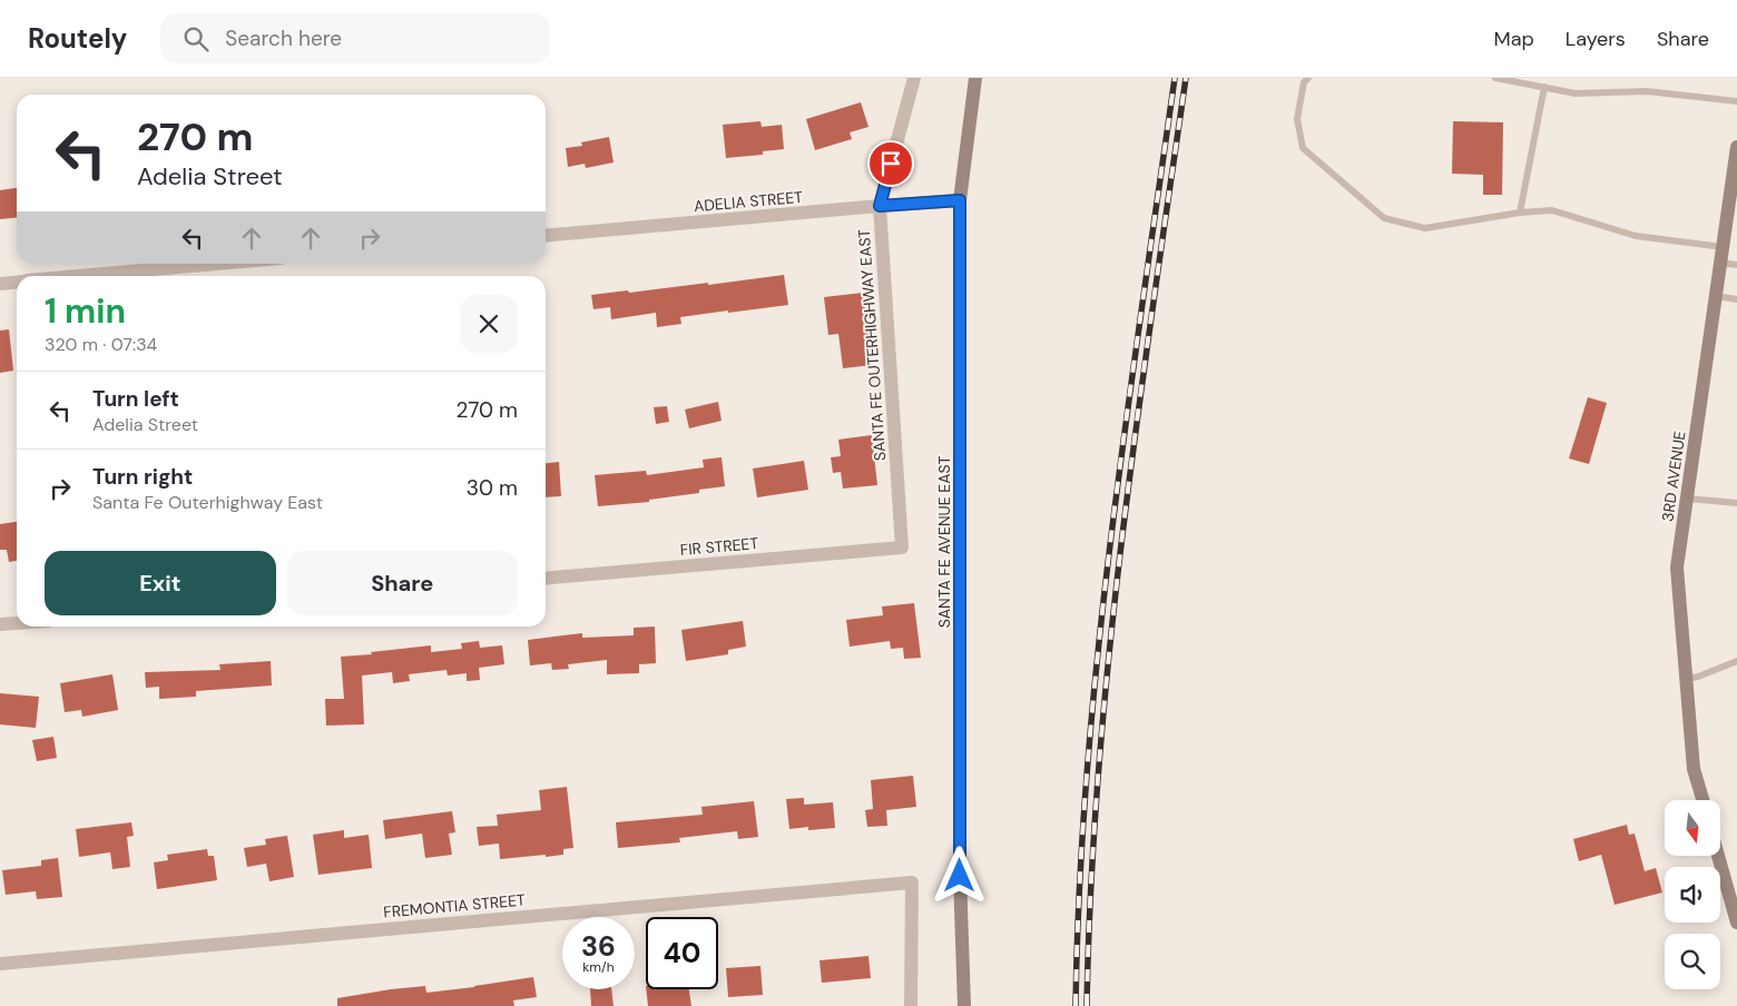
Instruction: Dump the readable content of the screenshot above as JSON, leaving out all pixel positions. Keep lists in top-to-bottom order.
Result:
{
  "streets": {
    "street": [
      "ADELIA STREET",
      "SANTA FE OUTERHIGHWAY EAST",
      "3RD AVENUE",
      "SANTA FE AVENUE EAST",
      "FIR STREET",
      "FREMONTIA STREET"
    ]
  },
  "crossings": [
    ["ADELIA STREET", "SANTA FE OUTERHIGHWAY EAST"],
    ["ADELIA STREET", "SANTA FE AVENUE EAST"],
    ["SANTA FE OUTERHIGHWAY EAST", "FIR STREET"]
  ],
  "north": "bottom",
  "page": {
    "header": "Routely",
    "search": "Search here",
    "nav": ["Map", "Layers", "Share"],
    "turn": ["270 m", "Adelia Street"],
    "heading": ["1 min", "320 m · 07:34"],
    "list": [
      {
        "name": "Turn left",
        "note": "Adelia Street",
        "value": "270 m"
      },
      {
        "name": "Turn right",
        "note": "Santa Fe Outerhighway East",
        "value": "30 m"
      }
    ],
    "buttons": ["Exit", "Share"],
    "speed": "36 km/h",
    "limit": "40"
  }
}
